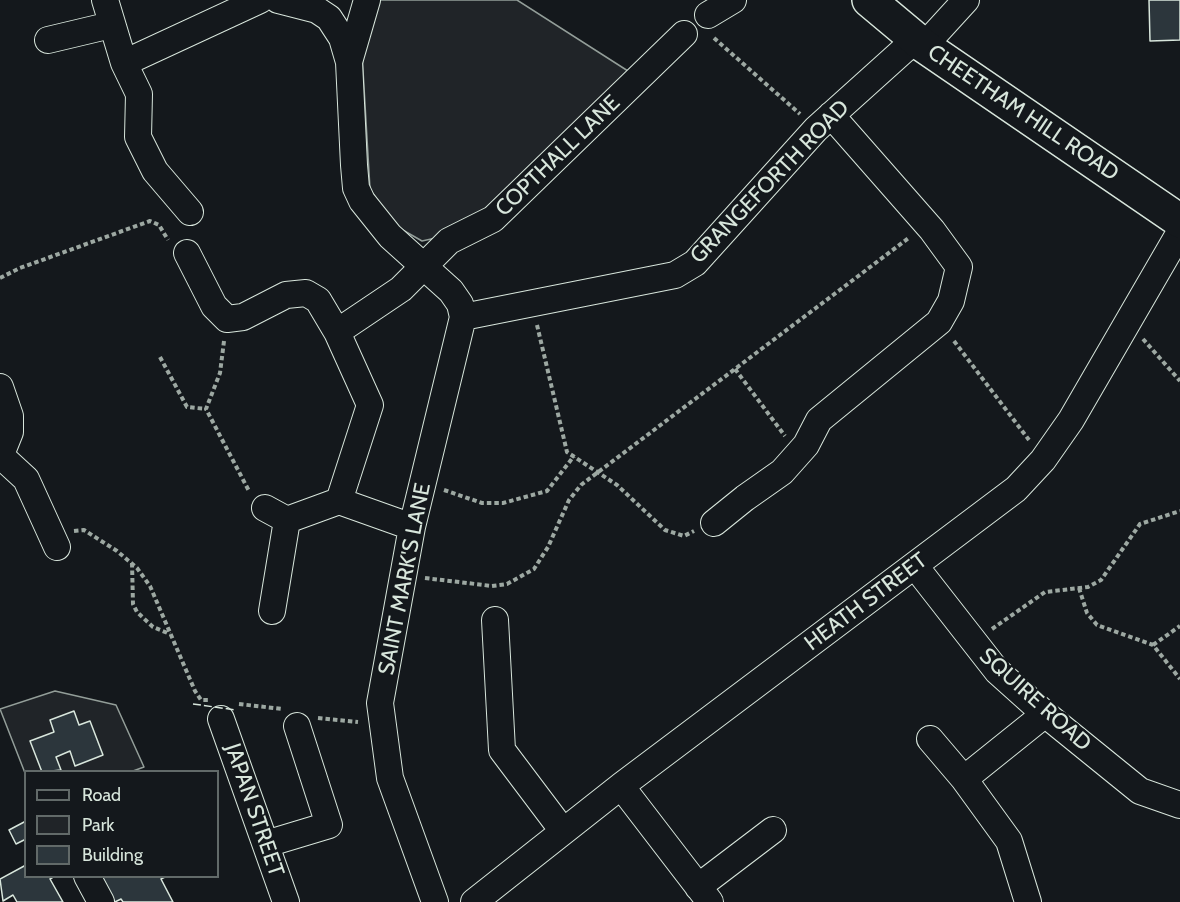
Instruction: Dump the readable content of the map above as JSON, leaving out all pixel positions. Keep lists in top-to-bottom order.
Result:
{
  "streets": {
    "highway": ["CHEETHAM HILL ROAD"],
    "street": [
      "COPTHALL LANE",
      "GRANGEFORTH ROAD",
      "SAINT MARK'S LANE",
      "HEATH STREET",
      "SQUIRE ROAD",
      "JAPAN STREET"
    ]
  },
  "crossings": [
    ["CHEETHAM HILL ROAD", "GRANGEFORTH ROAD"],
    ["GRANGEFORTH ROAD", "SAINT MARK'S LANE"],
    ["HEATH STREET", "SQUIRE ROAD"]
  ],
  "legend": ["Road", "Park", "Building"]
}
